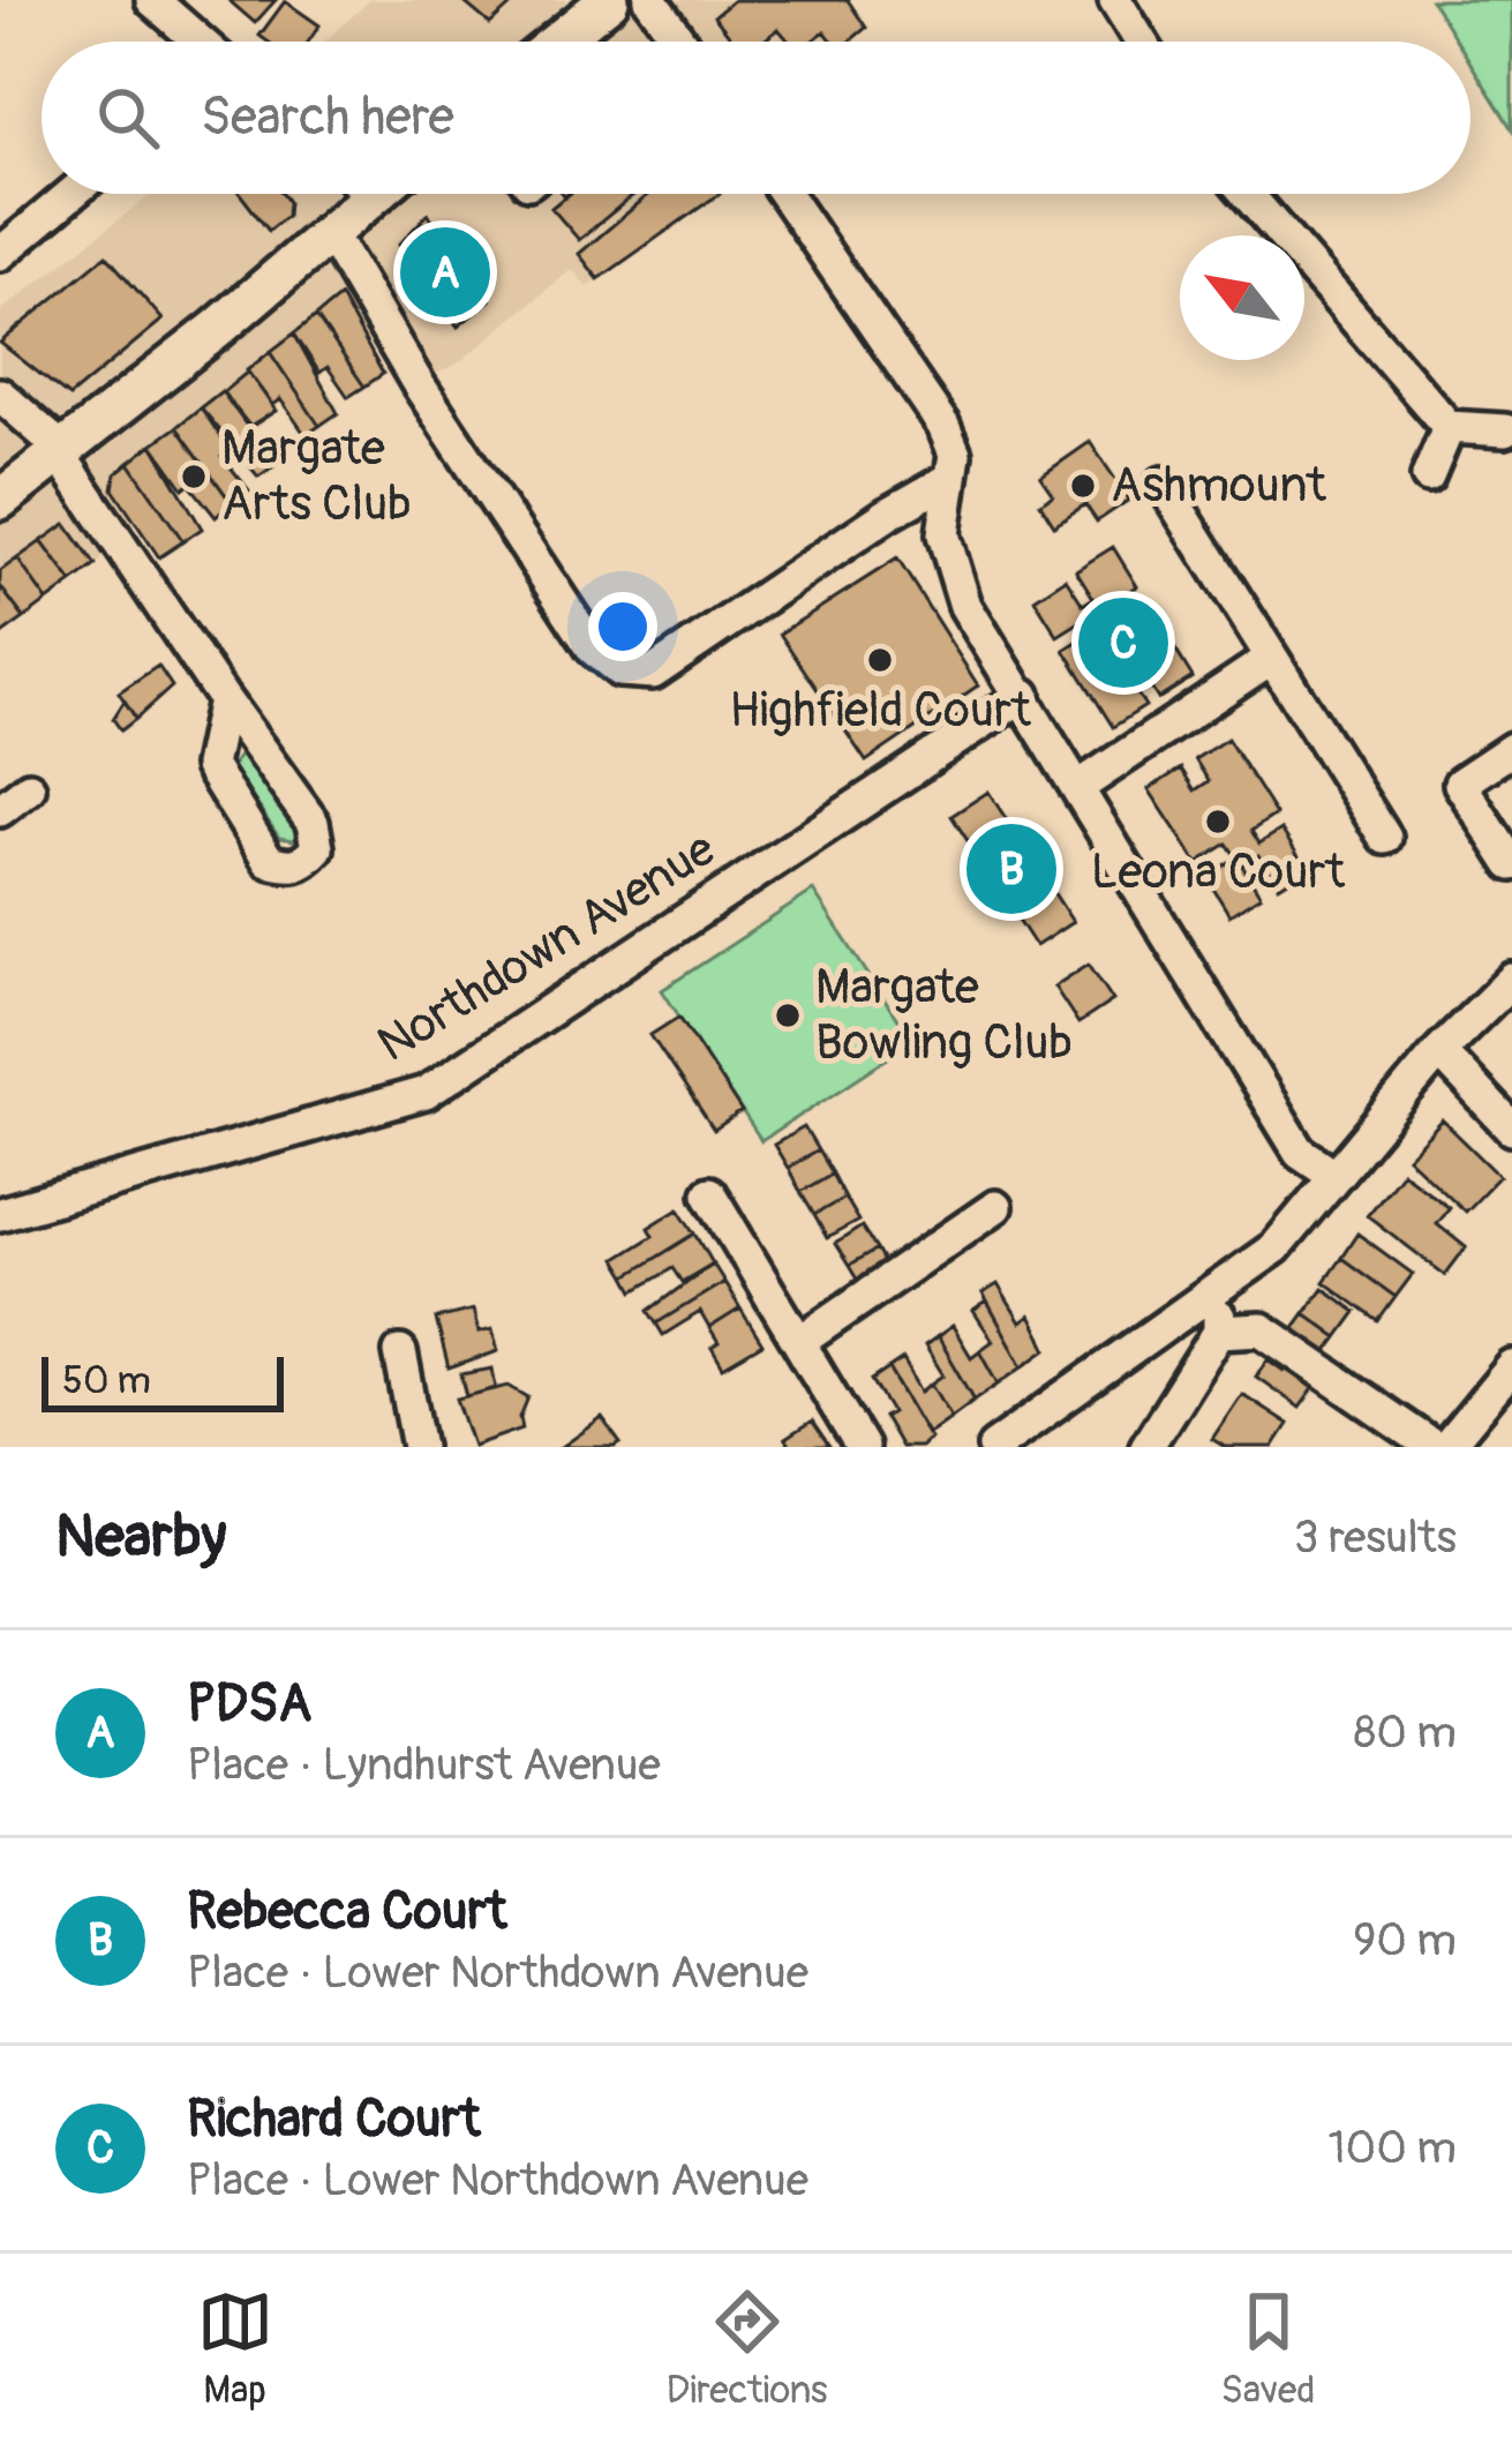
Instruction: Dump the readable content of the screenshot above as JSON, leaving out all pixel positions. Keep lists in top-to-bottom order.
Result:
{
  "streets": {
    "street": ["Northdown Avenue"]
  },
  "places": [
    "Margate Arts Club",
    "Ashmount",
    "Highfield Court",
    "Leona Court",
    "Margate Bowling Club"
  ],
  "scale_bar": "50 m",
  "north": "top left",
  "page": {
    "search": "Search here",
    "pins": ["A", "C", "B"],
    "scale": "50 m",
    "heading": ["Nearby", "3 results"],
    "list": [
      {
        "mark": "A",
        "name": "PDSA",
        "note": "Place · Lyndhurst Avenue",
        "value": "80 m"
      },
      {
        "mark": "B",
        "name": "Rebecca Court",
        "note": "Place · Lower Northdown Avenue",
        "value": "90 m"
      },
      {
        "mark": "C",
        "name": "Richard Court",
        "note": "Place · Lower Northdown Avenue",
        "value": "100 m"
      }
    ],
    "nav": ["Map", "Directions", "Saved"]
  }
}
